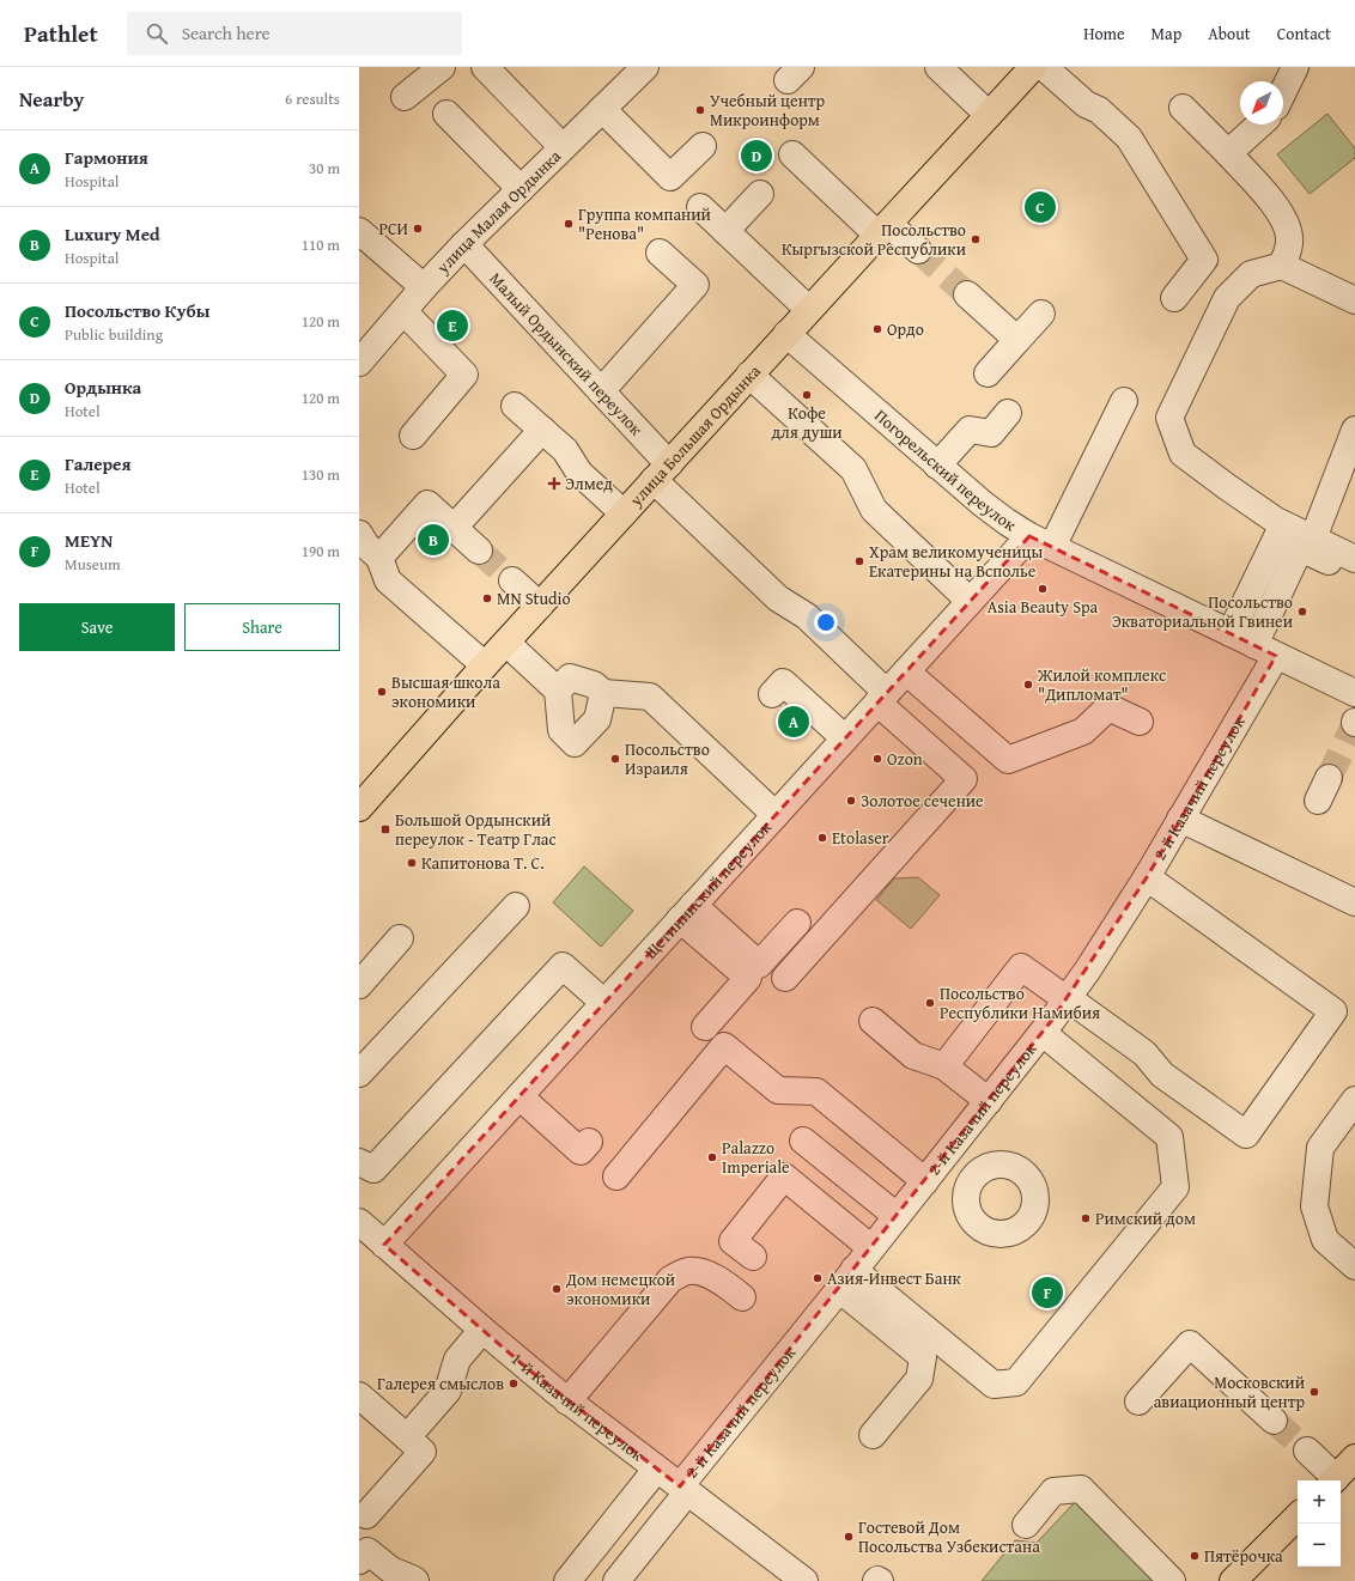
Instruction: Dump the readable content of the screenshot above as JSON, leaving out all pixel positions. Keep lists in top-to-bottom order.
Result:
{
  "streets": {
    "main road": ["улица Большая Ордынка"],
    "street": [
      "улица Малая Ордынка",
      "Малый Ордынский переулок",
      "Погорельский переулок",
      "2-й Казачий переулок",
      "Щетининский переулок",
      "1-й Казачий переулок"
    ]
  },
  "crossings": [
    ["улица Малая Ордынка", "Малый Ордынский переулок"],
    ["Малый Ордынский переулок", "улица Большая Ордынка"],
    ["Малый Ордынский переулок", "Щетининский переулок"],
    ["улица Большая Ордынка", "Погорельский переулок"],
    ["Погорельский переулок", "2-й Казачий переулок"],
    ["Погорельский переулок", "Щетининский переулок"],
    ["2-й Казачий переулок", "1-й Казачий переулок"],
    ["Щетининский переулок", "1-й Казачий переулок"]
  ],
  "places": {
    "other": [
      "Учебный центр Микроинформ",
      "Группа компаний \"Ренова\"",
      "РСИ",
      "Посольство Кыргызской Республики",
      "Ордо",
      "Кофе для души",
      "Храм великомученицы Екатерины на Всполье",
      "Asia Beauty Spa",
      "MN Studio",
      "Посольство Экваториальной Гвинеи",
      "Жилой комплекс \"Дипломат\"",
      "Высшая школа экономики",
      "Посольство Израиля",
      "Ozon",
      "Золотое сечение",
      "Etolaser",
      "Капитонова Т. С.",
      "Посольство Республики Намибия",
      "Palazzo Imperiale",
      "Римский дом",
      "Азия-Инвест Банк",
      "Дом немецкой экономики",
      "Галерея смыслов",
      "Московский авиационный центр",
      "Гостевой Дом Посольства Узбекистана",
      "Пятёрочка"
    ],
    "health": ["Элмед"],
    "transit": ["Большой Ордынский переулок - Театр Глас"]
  },
  "north": "bottom left",
  "page": {
    "header": "Pathlet",
    "search": "Search here",
    "nav": [
      "Home",
      "Map",
      "About",
      "Contact"
    ],
    "heading": ["Nearby", "6 results"],
    "list": [
      {
        "mark": "A",
        "name": "Гармония",
        "note": "Hospital",
        "value": "30 m"
      },
      {
        "mark": "B",
        "name": "Luxury Med",
        "note": "Hospital",
        "value": "110 m"
      },
      {
        "mark": "C",
        "name": "Посольство Кубы",
        "note": "Public building",
        "value": "120 m"
      },
      {
        "mark": "D",
        "name": "Ордынка",
        "note": "Hotel",
        "value": "120 m"
      },
      {
        "mark": "E",
        "name": "Галерея",
        "note": "Hotel",
        "value": "130 m"
      },
      {
        "mark": "F",
        "name": "MEYN",
        "note": "Museum",
        "value": "190 m"
      }
    ],
    "pins": [
      "D",
      "C",
      "E",
      "B",
      "A",
      "F"
    ],
    "buttons": ["Save", "Share"],
    "map_buttons": ["+", "−"]
  }
}
